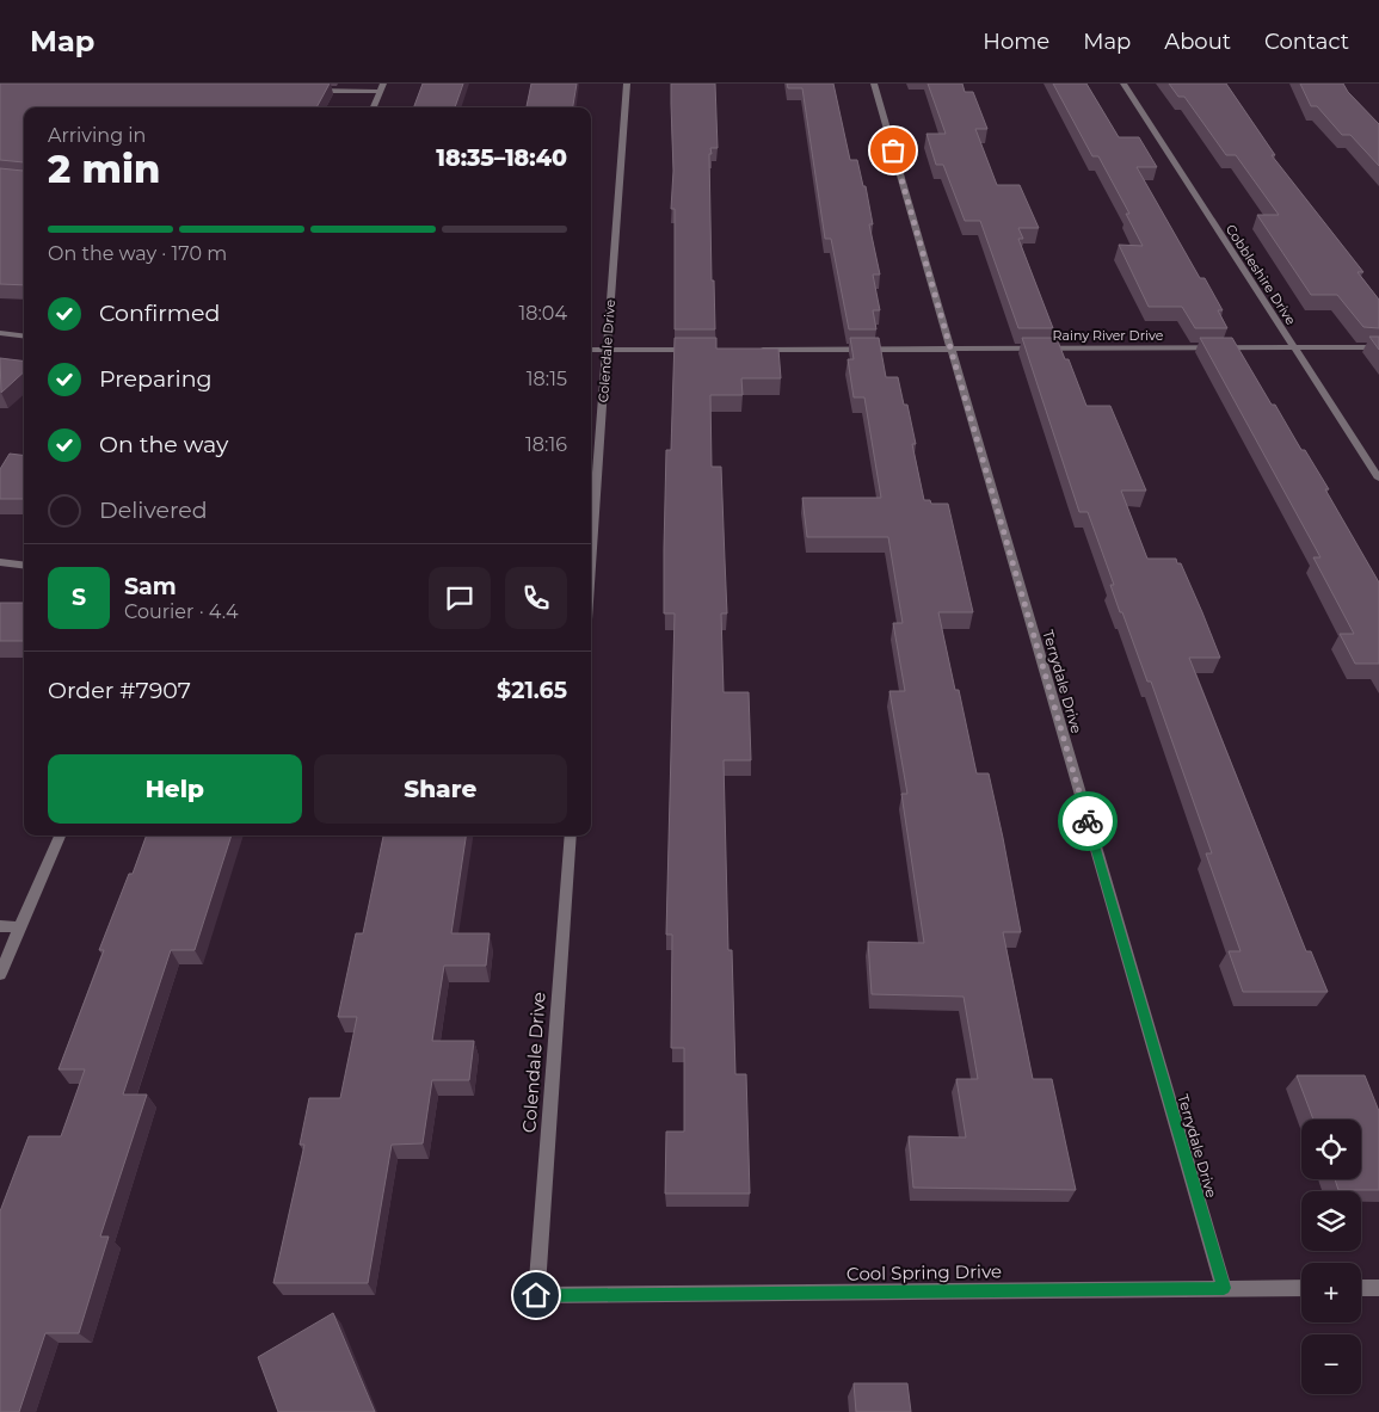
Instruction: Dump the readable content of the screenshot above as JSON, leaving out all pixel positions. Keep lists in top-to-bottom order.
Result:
{
  "streets": {
    "street": [
      "Cobbleshire Drive",
      "Rainy River Drive",
      "Colendale Drive",
      "Terrydale Drive",
      "Cool Spring Drive"
    ]
  },
  "crossings": [
    ["Cobbleshire Drive", "Rainy River Drive"],
    ["Rainy River Drive", "Terrydale Drive"],
    ["Colendale Drive", "Cool Spring Drive"],
    ["Terrydale Drive", "Cool Spring Drive"]
  ],
  "page": {
    "header": "Map",
    "nav": [
      "Home",
      "Map",
      "About",
      "Contact"
    ],
    "heading": ["2 min", "Arriving in", "18:35–18:40"],
    "panel": [
      "Sam",
      "Courier · 4.4",
      "Order #7907",
      "$21.65"
    ],
    "bar": "On the way · 170 m",
    "list": [
      ["Confirmed", "18:04"],
      ["Preparing", "18:15"],
      ["On the way", "18:16"],
      "Delivered"
    ],
    "round": "S",
    "buttons": ["Help", "Share"],
    "map_buttons": ["+", "−"]
  }
}
